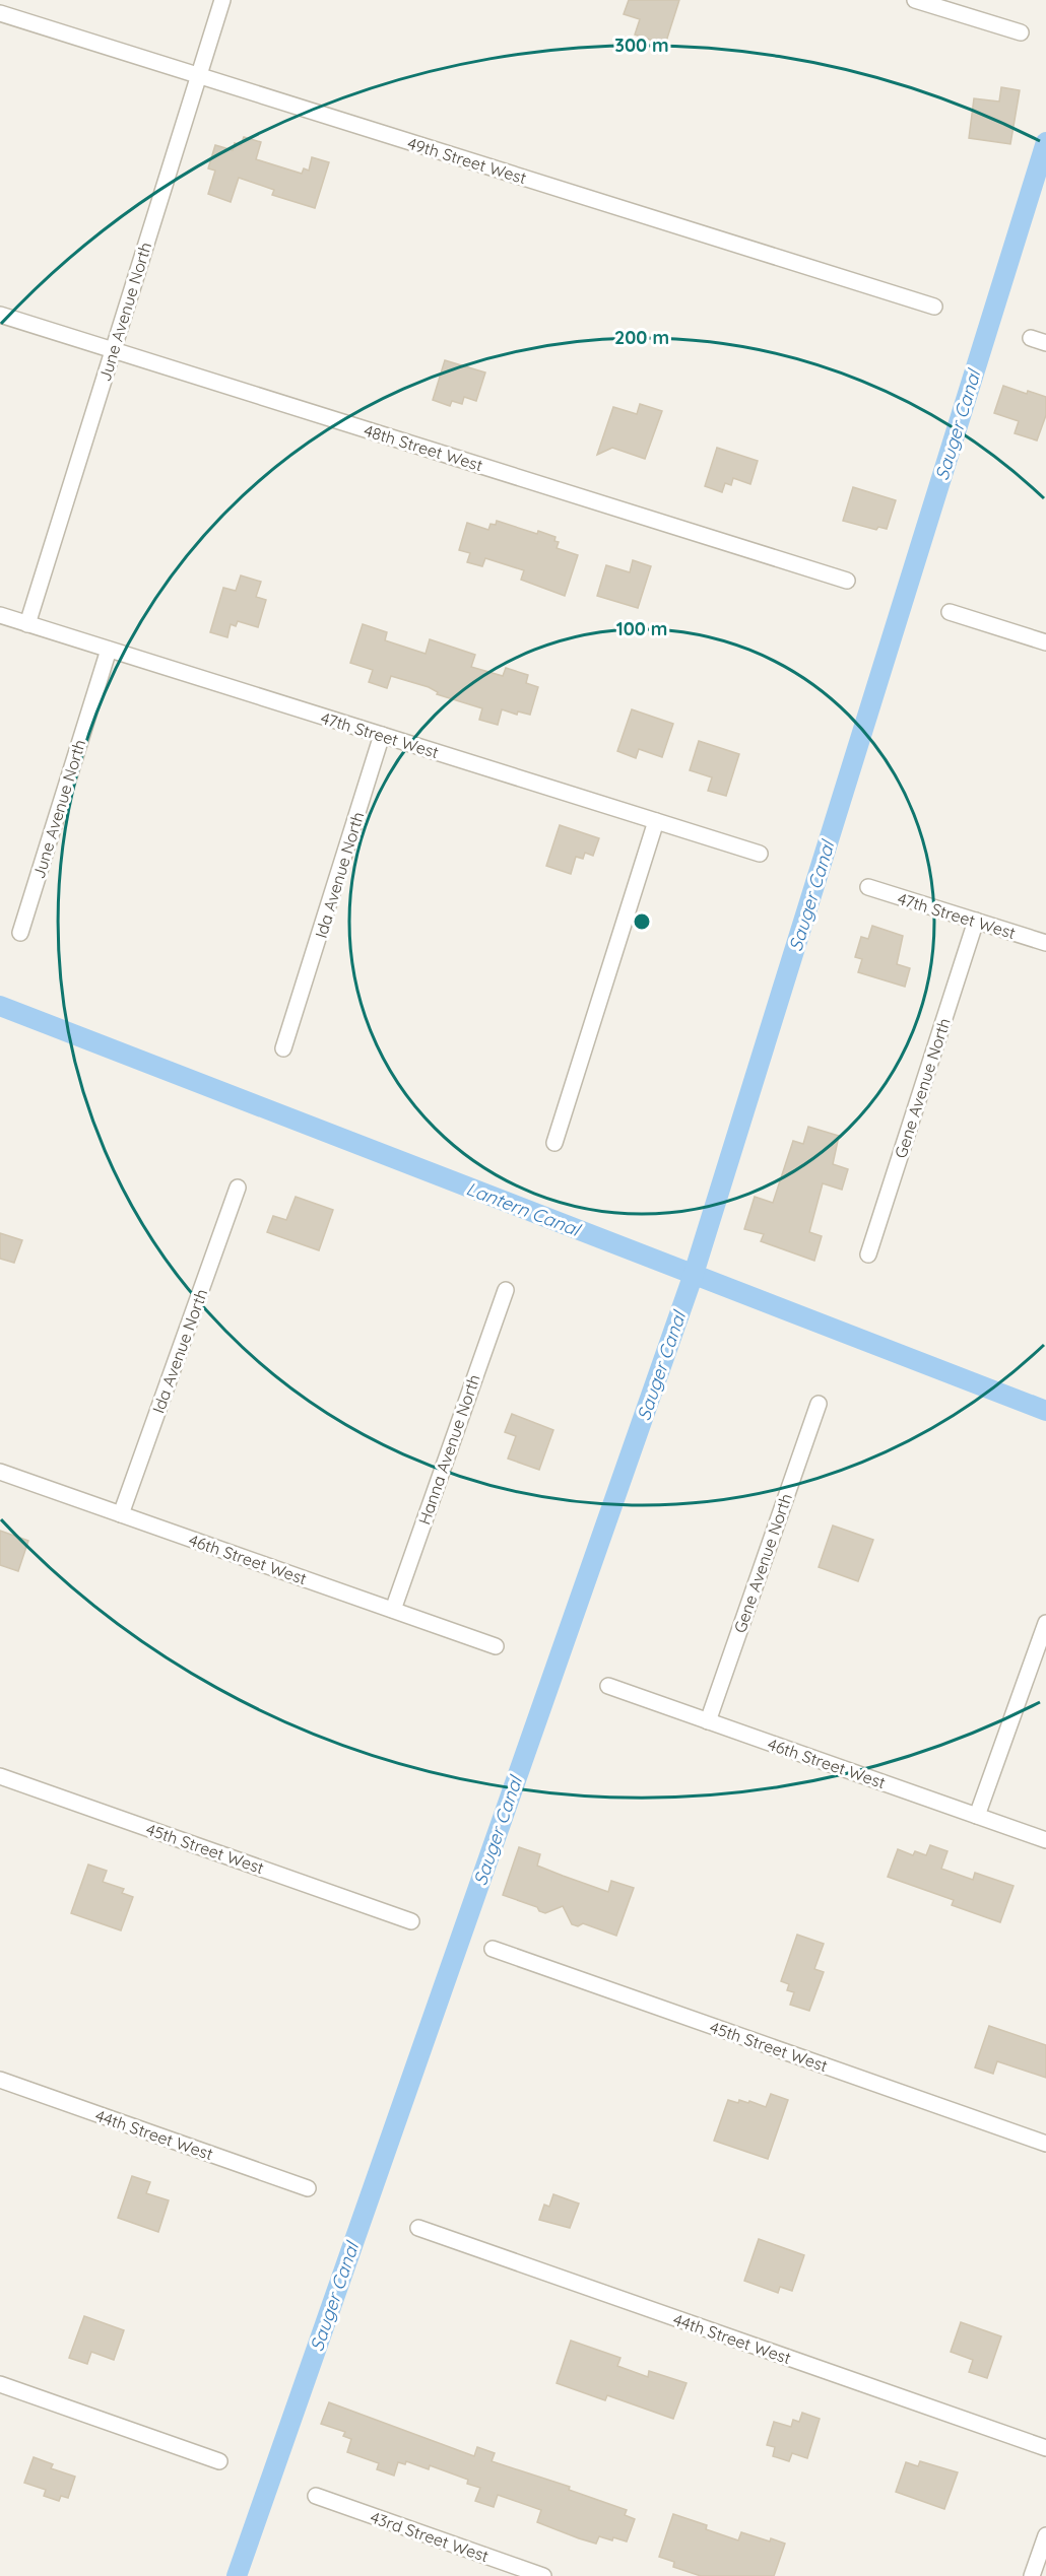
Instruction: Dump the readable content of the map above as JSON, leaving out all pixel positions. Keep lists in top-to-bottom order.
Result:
{
  "streets": {
    "street": [
      "49th Street West",
      "June Avenue North",
      "48th Street West",
      "47th Street West",
      "Ida Avenue North",
      "Gene Avenue North",
      "Hanna Avenue North",
      "46th Street West",
      "45th Street West",
      "44th Street West",
      "43rd Street West"
    ]
  },
  "crossings": [
    ["49th Street West", "June Avenue North"],
    ["June Avenue North", "48th Street West"],
    ["June Avenue North", "47th Street West"],
    ["47th Street West", "Ida Avenue North"],
    ["47th Street West", "Gene Avenue North"],
    ["Ida Avenue North", "46th Street West"],
    ["Gene Avenue North", "46th Street West"],
    ["Hanna Avenue North", "46th Street West"]
  ],
  "water": ["Sauger Canal", "Lantern Canal"],
  "rings": ["300 m", "200 m", "100 m"]
}
